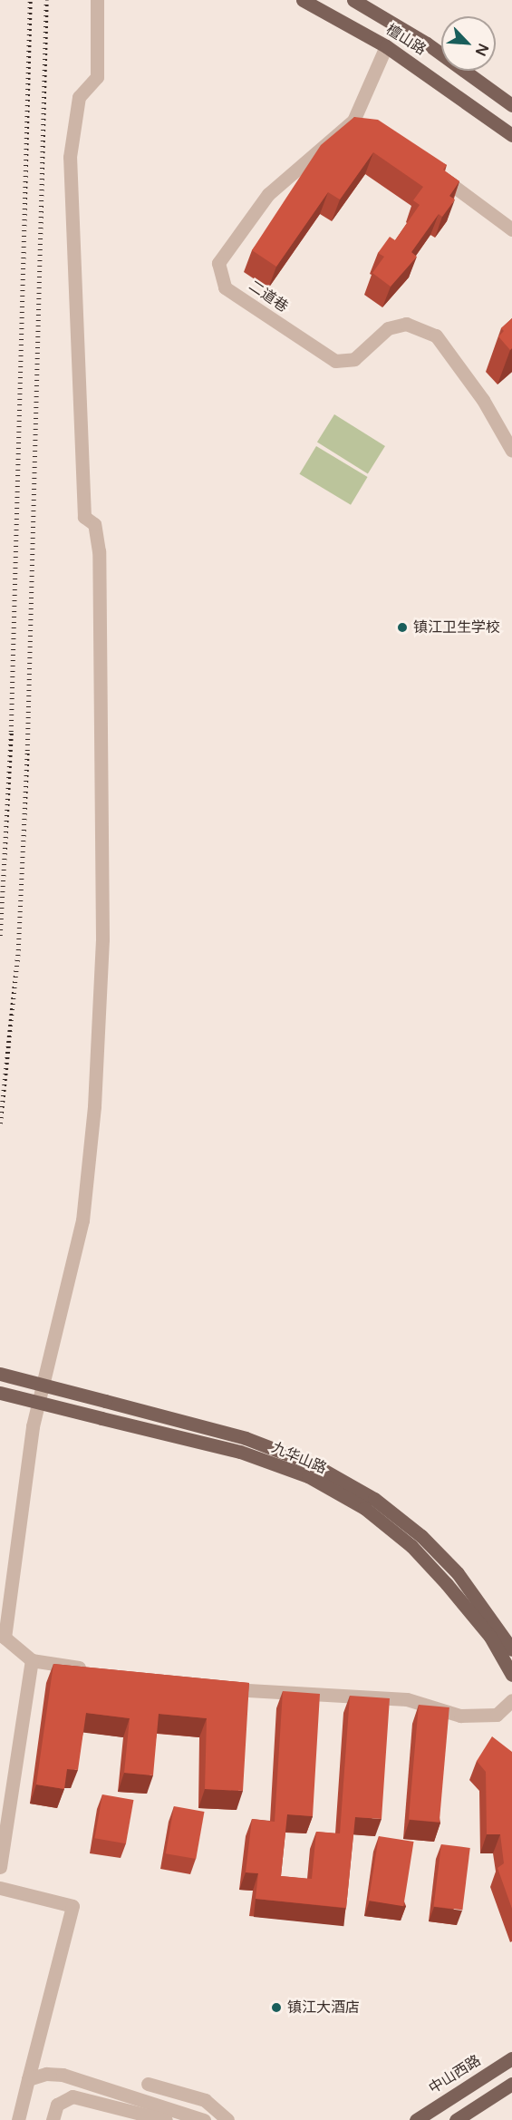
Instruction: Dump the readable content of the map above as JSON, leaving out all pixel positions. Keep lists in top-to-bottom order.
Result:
{
  "streets": {
    "main road": ["檀山路", "九华山路", "中山西路"],
    "street": ["二道巷"]
  },
  "crossings": [
    ["檀山路", "二道巷"]
  ],
  "places": ["镇江卫生学校", "镇江大酒店"],
  "north": "bottom right"
}
